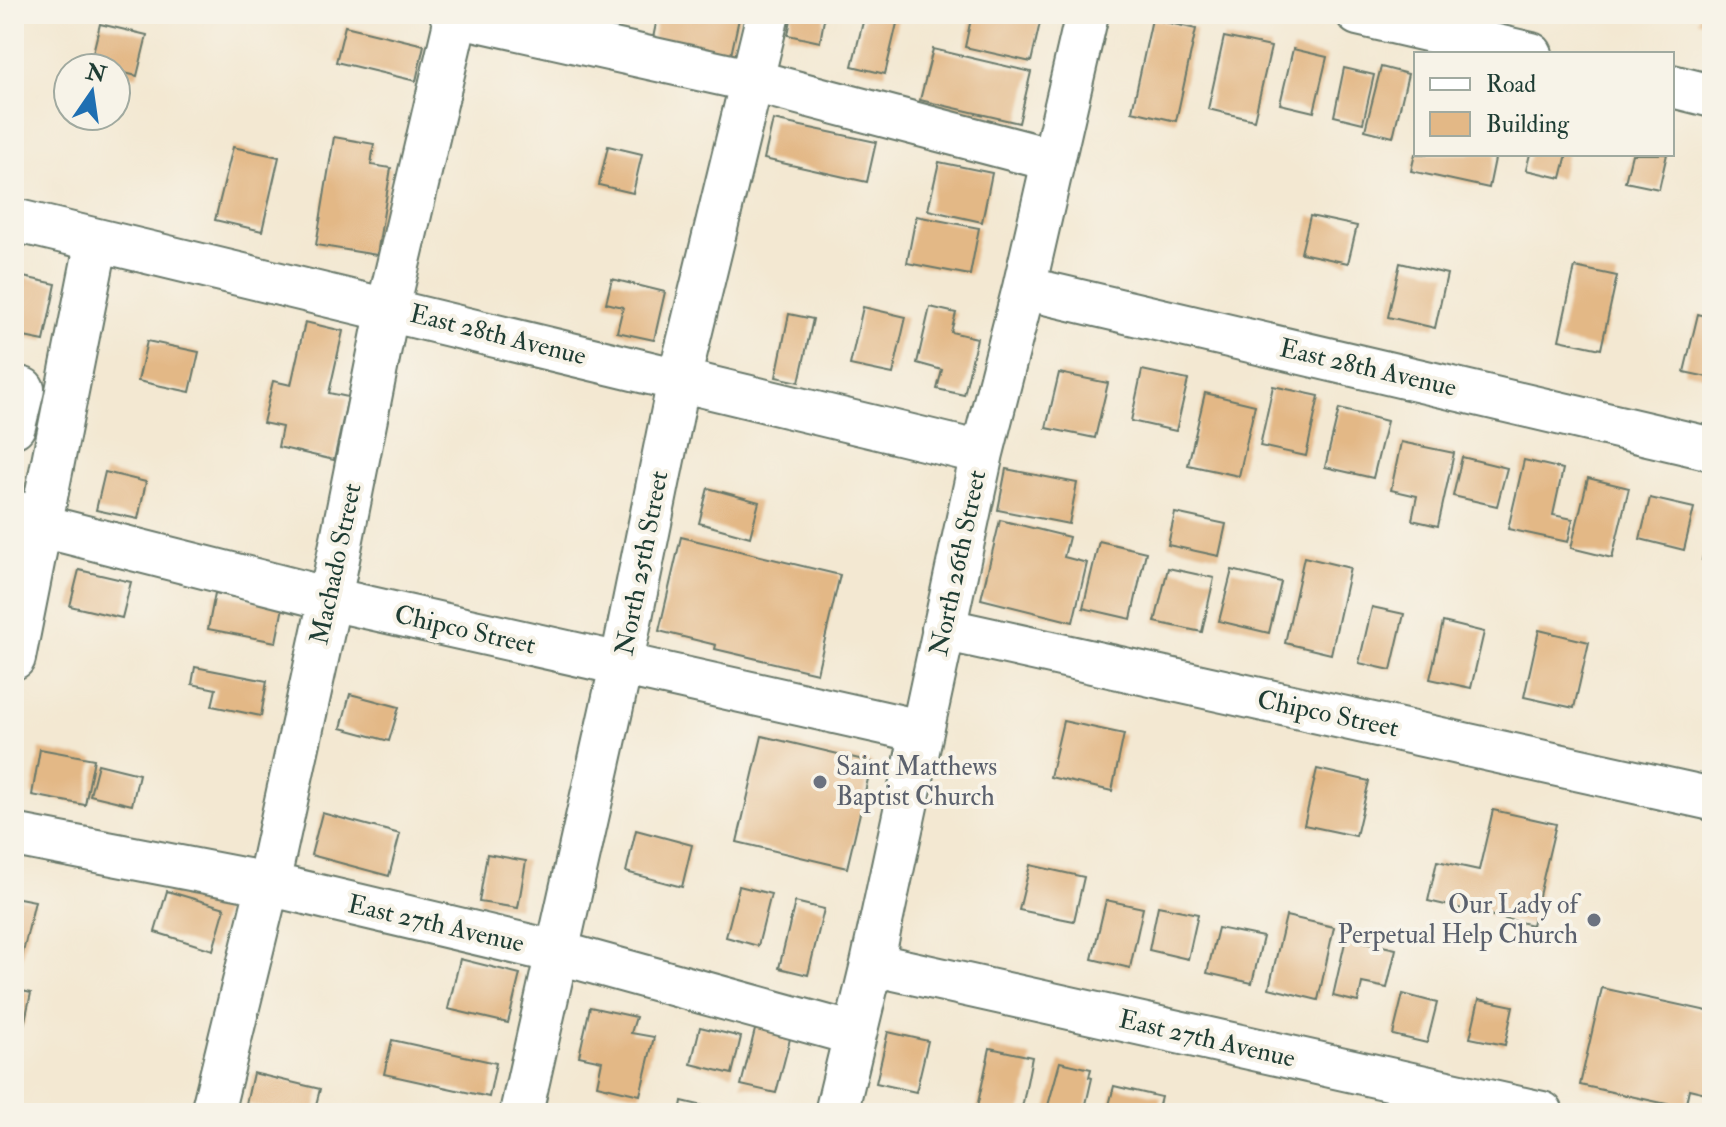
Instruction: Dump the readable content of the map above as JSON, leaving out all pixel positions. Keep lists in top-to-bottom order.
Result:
{
  "streets": {
    "street": [
      "East 28th Avenue",
      "North 25th Street",
      "North 26th Street",
      "Machado Street",
      "Chipco Street",
      "East 27th Avenue"
    ]
  },
  "crossings": [
    ["East 28th Avenue", "North 25th Street"],
    ["East 28th Avenue", "North 26th Street"],
    ["East 28th Avenue", "Machado Street"],
    ["North 25th Street", "Chipco Street"],
    ["North 25th Street", "East 27th Avenue"],
    ["North 26th Street", "Chipco Street"],
    ["North 26th Street", "East 27th Avenue"],
    ["Machado Street", "Chipco Street"],
    ["Machado Street", "East 27th Avenue"]
  ],
  "places": ["Saint Matthews Baptist Church", "Our Lady of Perpetual Help Church"],
  "legend": ["Road", "Building"],
  "north": "top"
}
